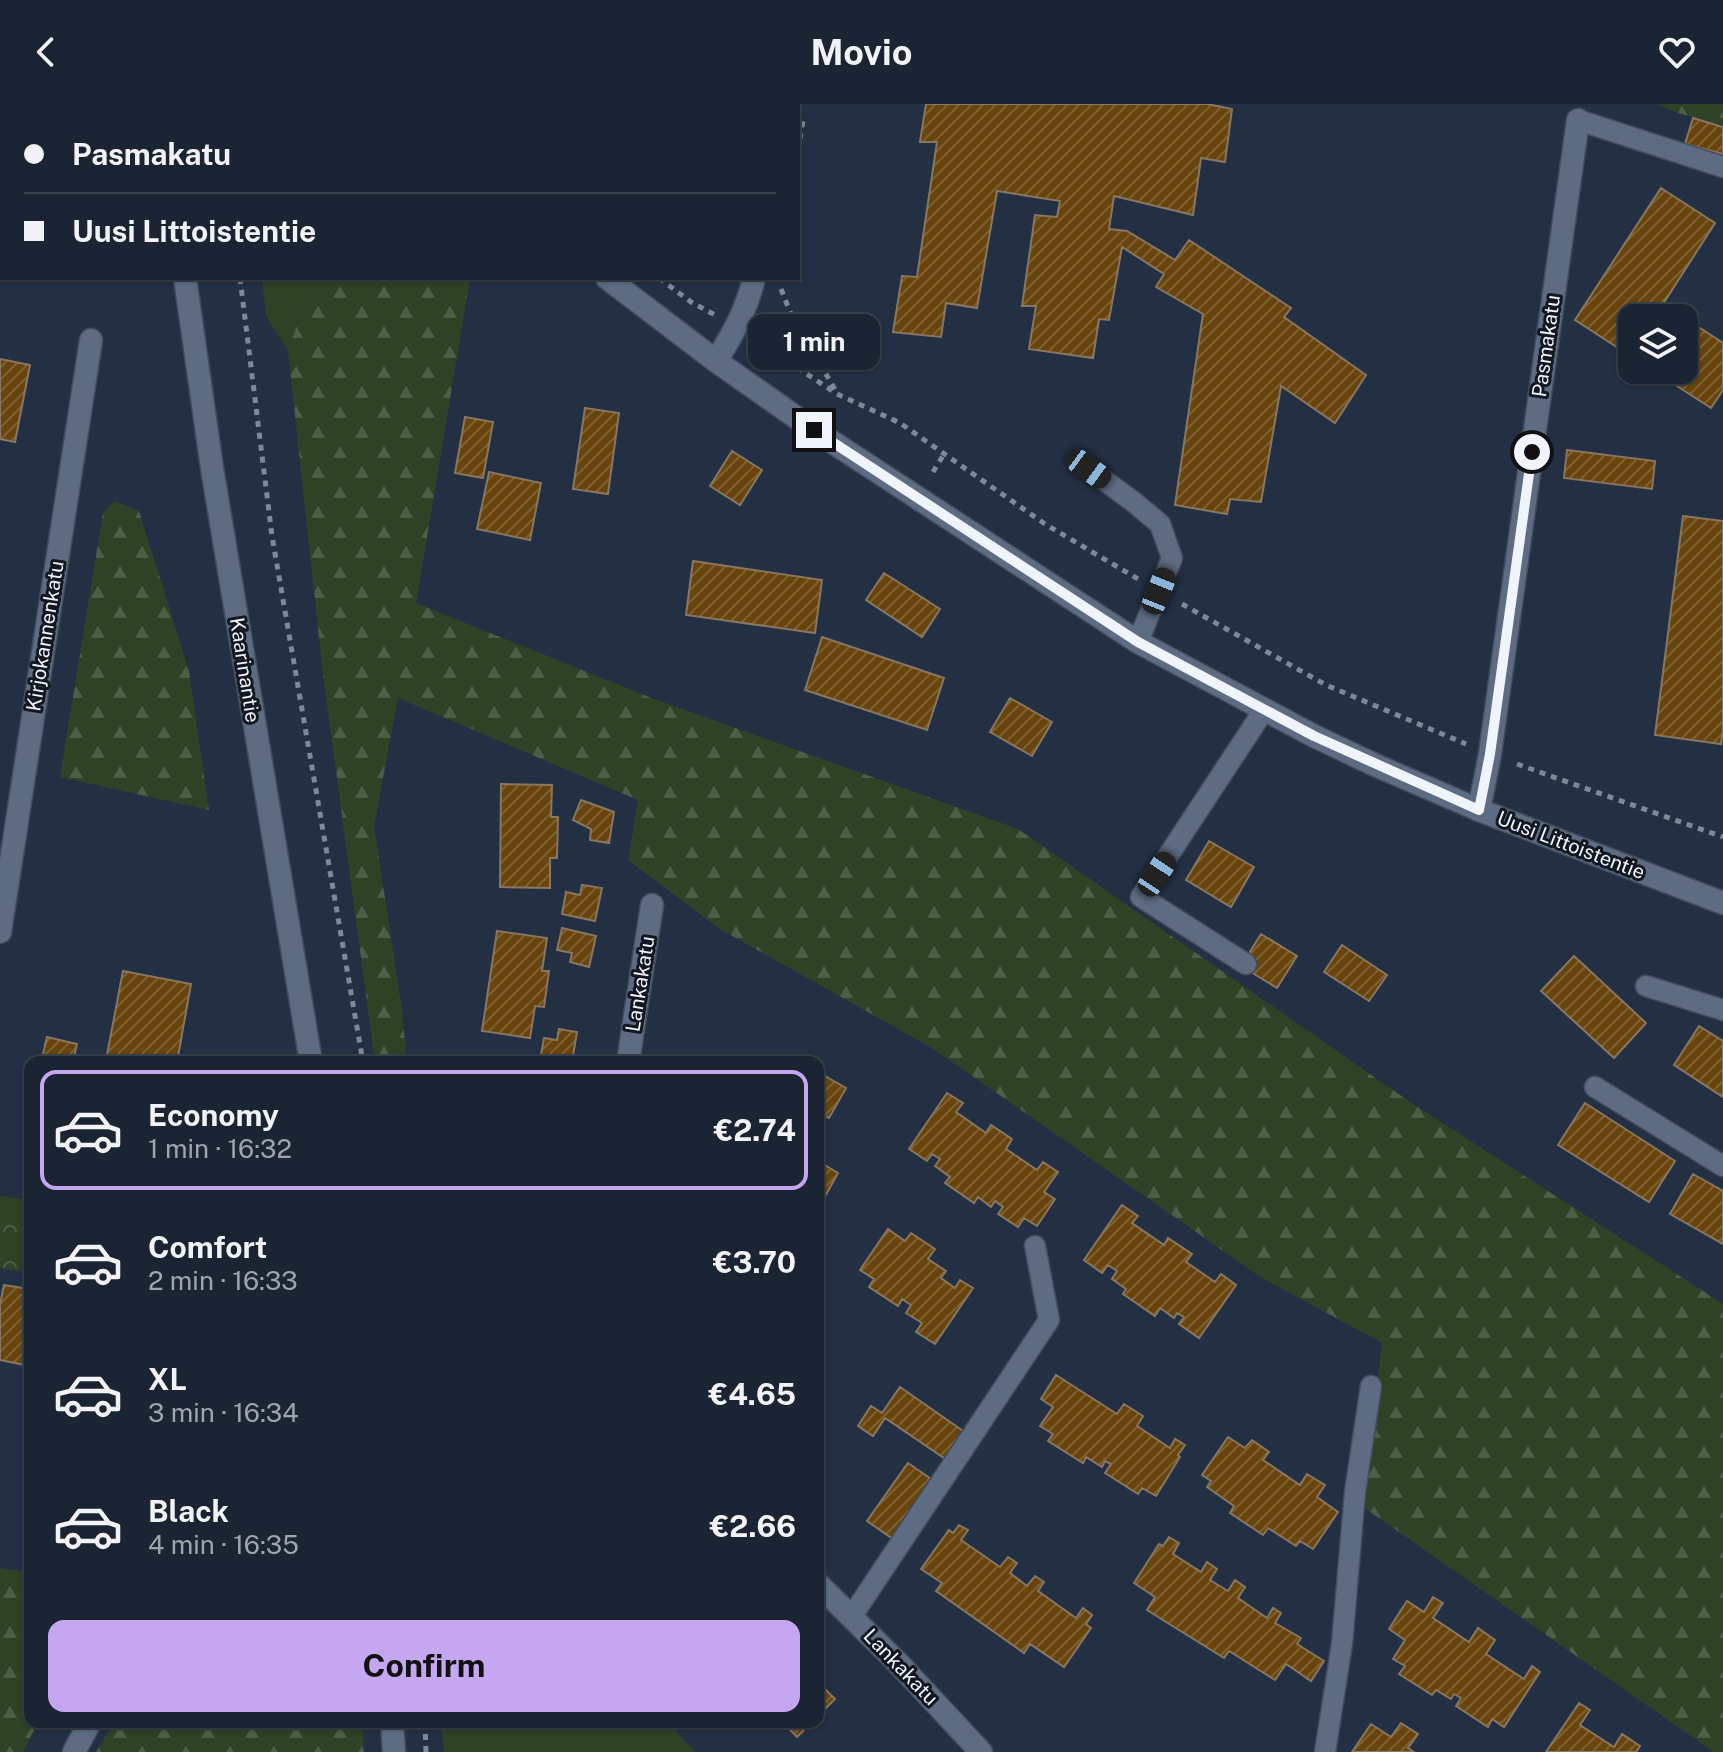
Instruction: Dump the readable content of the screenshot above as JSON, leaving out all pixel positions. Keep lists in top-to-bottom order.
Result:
{
  "streets": {
    "street": [
      "Pasmakatu",
      "Kirjokannenkatu",
      "Kaarinantie",
      "Uusi Littoistentie",
      "Lankakatu"
    ]
  },
  "crossings": [
    ["Pasmakatu", "Uusi Littoistentie"]
  ],
  "page": {
    "header": "Movio",
    "banner": ["Pasmakatu", "Uusi Littoistentie"],
    "bubble": "1 min",
    "list": [
      {
        "name": "Economy",
        "note": "1 min · 16:32",
        "value": "€2.74"
      },
      {
        "name": "Comfort",
        "note": "2 min · 16:33",
        "value": "€3.70"
      },
      {
        "name": "XL",
        "note": "3 min · 16:34",
        "value": "€4.65"
      },
      {
        "name": "Black",
        "note": "4 min · 16:35",
        "value": "€2.66"
      }
    ],
    "buttons": "Confirm"
  }
}
